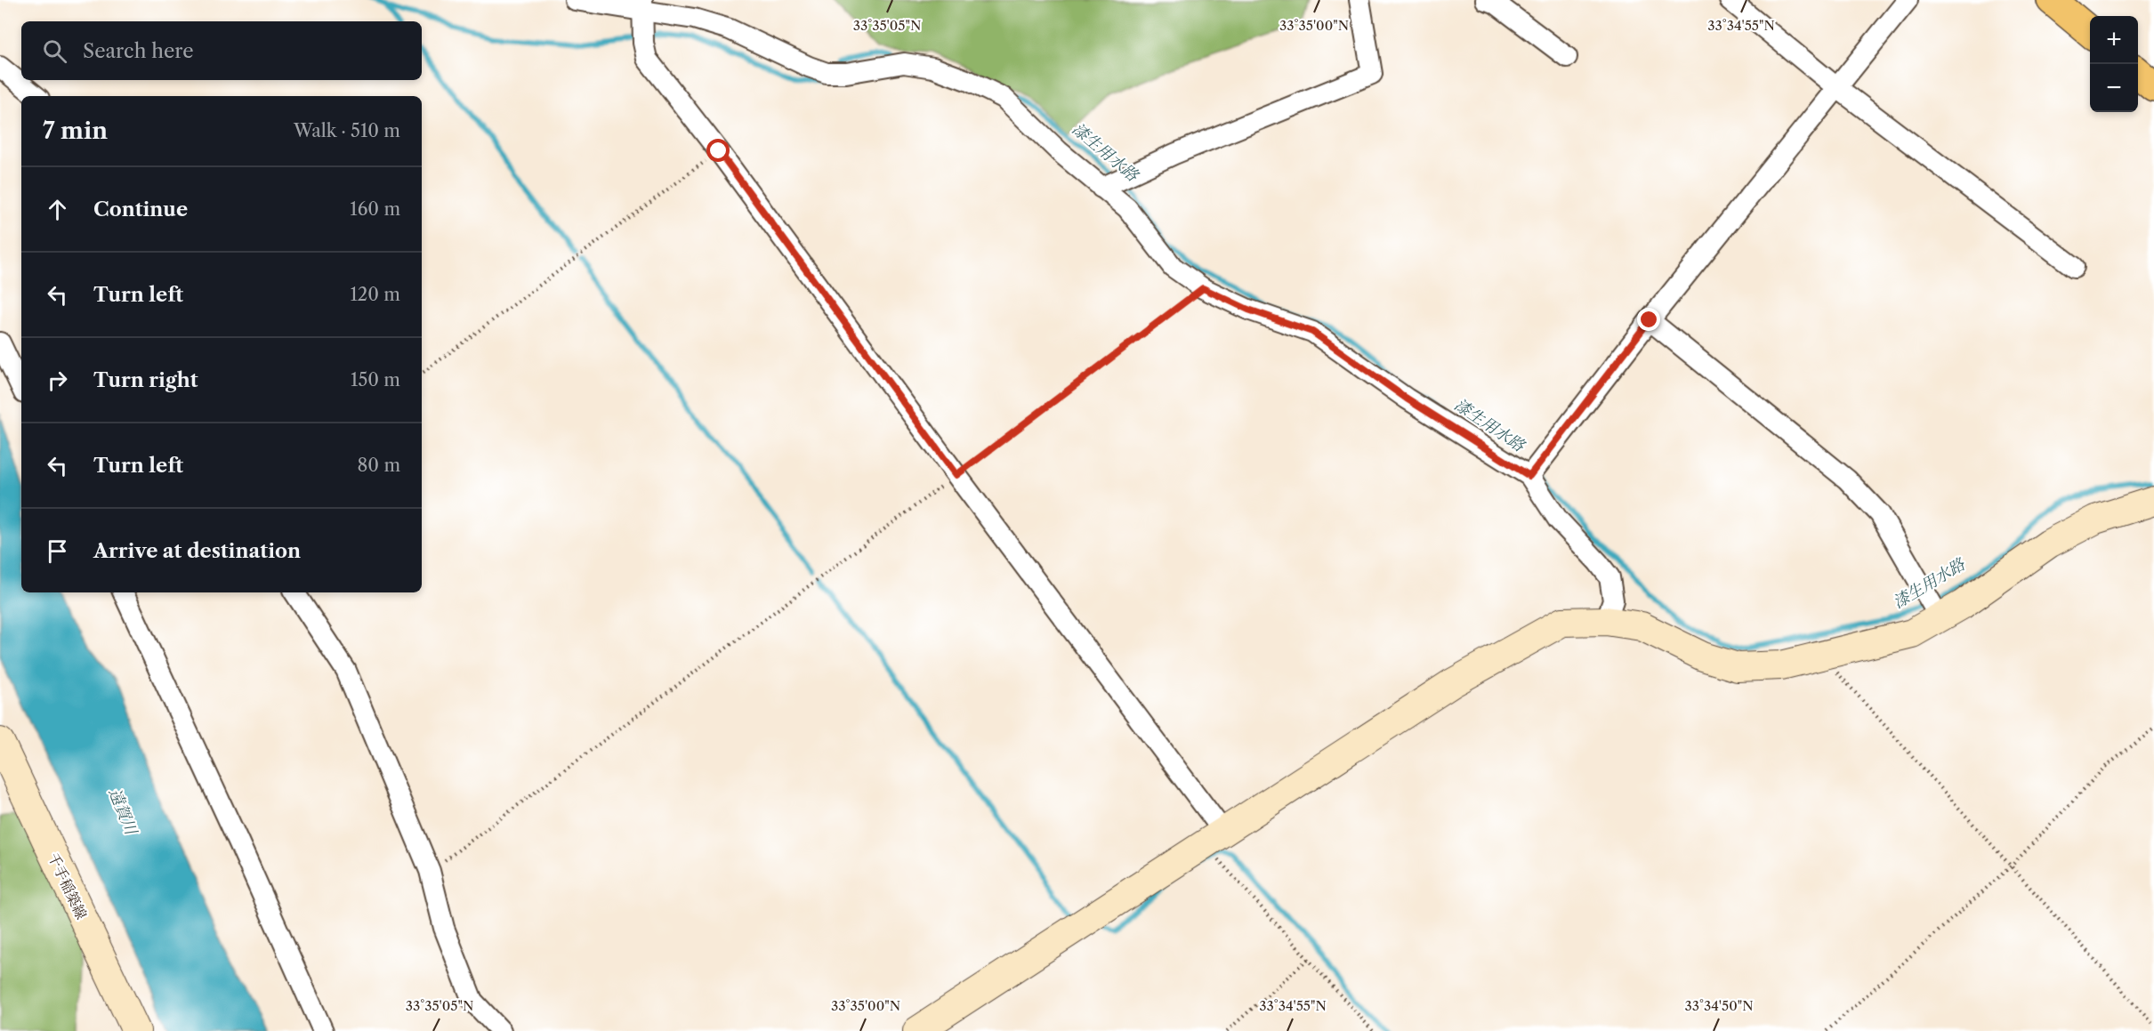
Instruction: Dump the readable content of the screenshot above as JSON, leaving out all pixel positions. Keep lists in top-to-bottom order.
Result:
{
  "streets": {
    "street": ["千手稲築線"]
  },
  "water": ["漆生用水路", "遠賀川"],
  "page": {
    "map_buttons": ["+", "−"],
    "search": "Search here",
    "heading": ["7 min", "Walk · 510 m"],
    "list": [
      ["Continue", "160 m"],
      ["Turn left", "120 m"],
      ["Turn right", "150 m"],
      ["Turn left", "80 m"],
      "Arrive at destination"
    ]
  },
  "coordinates": [
    "33°35'05\"N",
    "33°35'00\"N",
    "33°34'55\"N",
    "33°34'50\"N"
  ]
}
